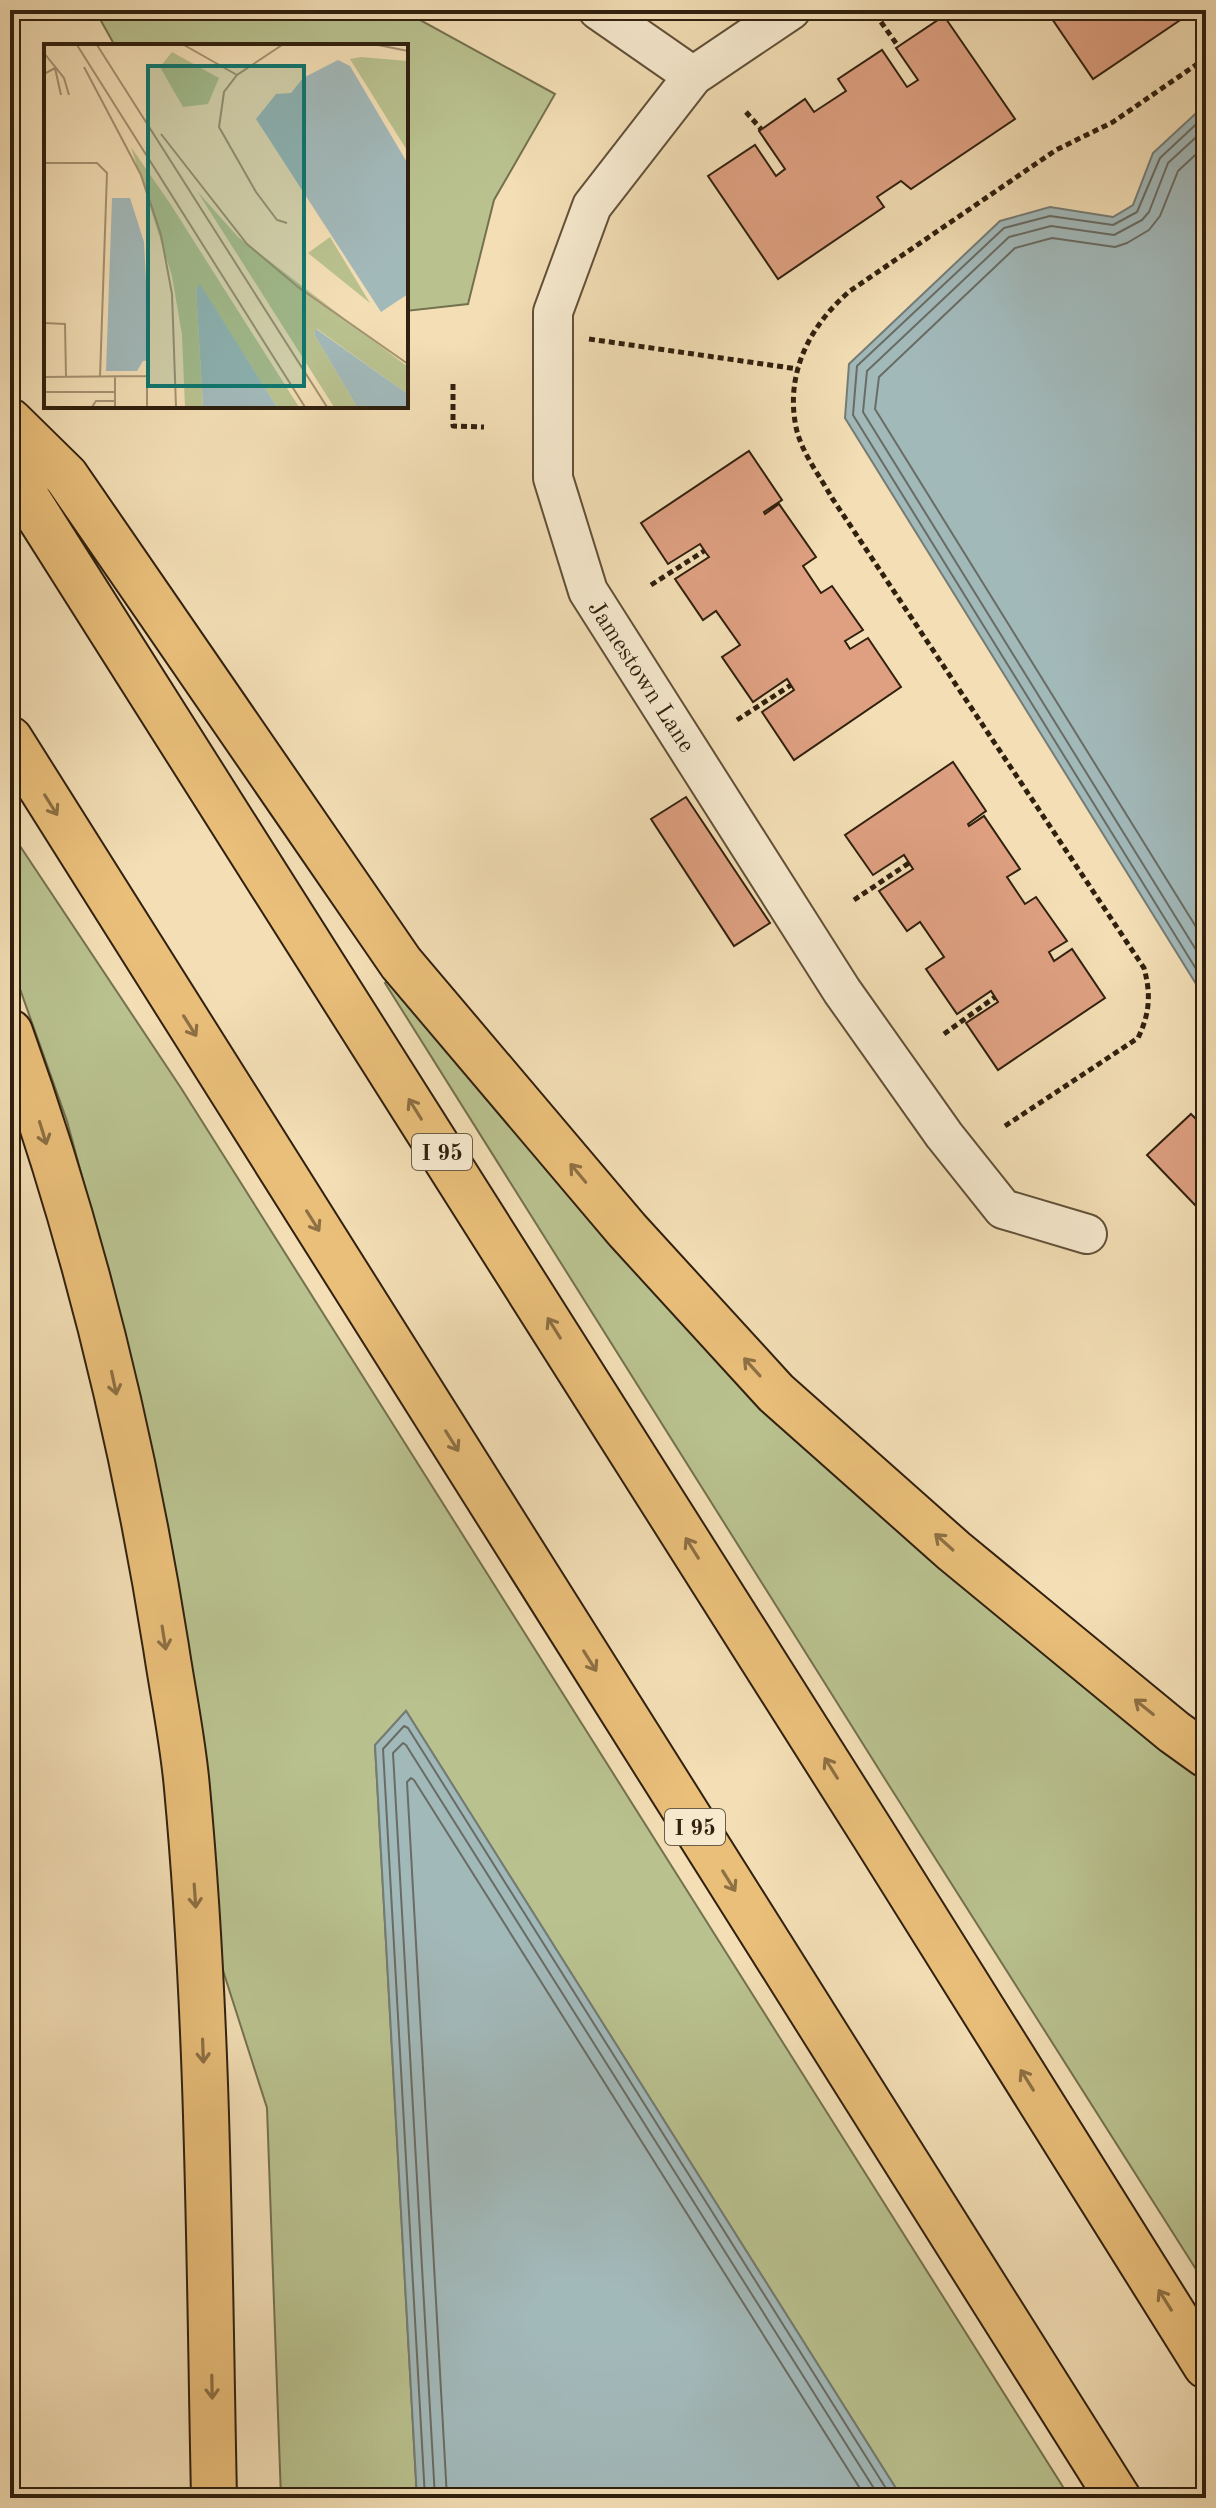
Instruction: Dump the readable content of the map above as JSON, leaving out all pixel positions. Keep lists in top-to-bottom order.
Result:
{
  "streets": {
    "highway": ["I 95"],
    "street": ["Jamestown Lane"]
  }
}
